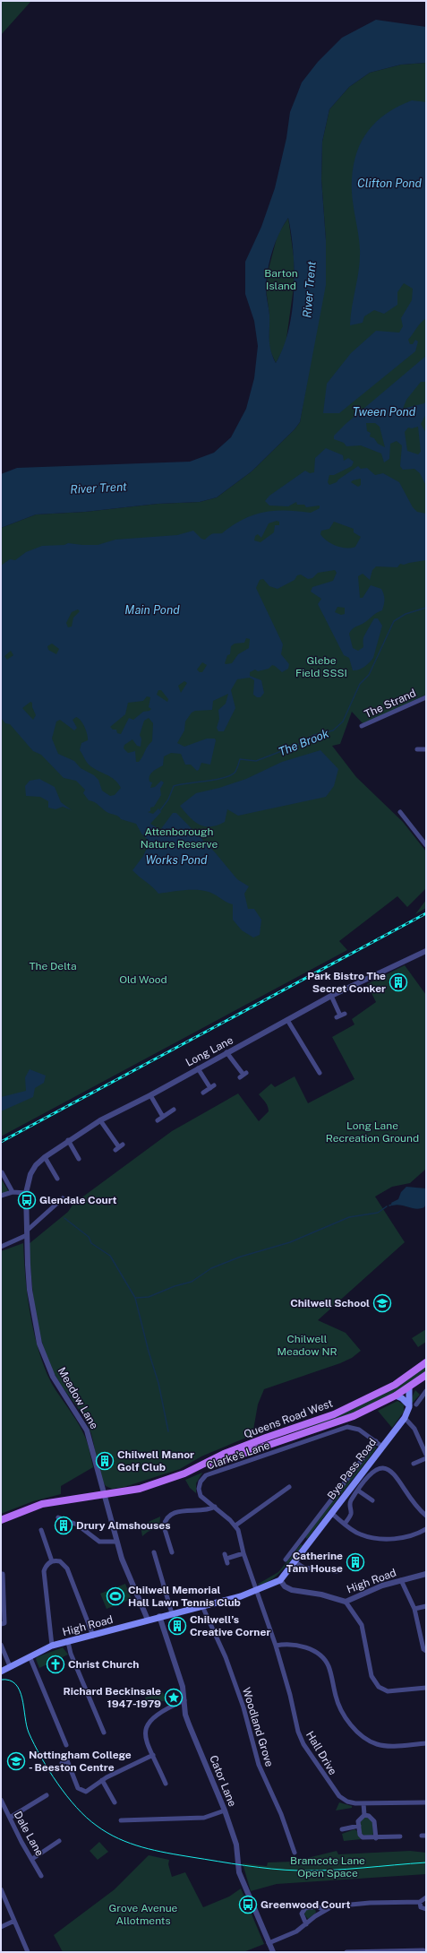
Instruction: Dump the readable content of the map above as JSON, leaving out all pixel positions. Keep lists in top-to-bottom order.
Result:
{
  "streets": {
    "main road": ["Queens Road West", "Bye Pass Road", "High Road"],
    "street": [
      "The Strand",
      "Long Lane",
      "Meadow Lane",
      "Clarke's Lane",
      "Woodland Grove",
      "Hall Drive",
      "Cator Lane",
      "Dale Lane"
    ]
  },
  "crossings": [
    ["Long Lane", "Meadow Lane"],
    ["Meadow Lane", "Queens Road West"],
    ["Meadow Lane", "High Road"],
    ["Clarke's Lane", "Bye Pass Road"],
    ["Bye Pass Road", "High Road"],
    ["High Road", "Woodland Grove"],
    ["High Road", "Hall Drive"],
    ["High Road", "Cator Lane"]
  ],
  "water": [
    "Clifton Pond",
    "River Trent",
    "Tween Pond",
    "Main Pond",
    "The Brook",
    "Works Pond"
  ],
  "parks": [
    "Barton Island",
    "Glebe Field SSSI",
    "Attenborough Nature Reserve",
    "The Delta",
    "Old Wood",
    "Long Lane Recreation Ground",
    "Chilwell Meadow NR",
    "Bramcote Lane Open Space",
    "Grove Avenue Allotments"
  ],
  "places": {
    "building": [
      "Park Bistro The Secret Conker",
      "Chilwell Manor Golf Club",
      "Drury Almshouses",
      "Catherine Tam House",
      "Chilwell’s Creative Corner"
    ],
    "bus stop": ["Glendale Court", "Greenwood Court"],
    "school or university": ["Chilwell School", "Nottingham College - Beeston Centre"],
    "sports": ["Chilwell Memorial Hall Lawn Tennis Club"],
    "church": ["Christ Church"],
    "place": ["Richard Beckinsale 1947-1979"]
  }
}
